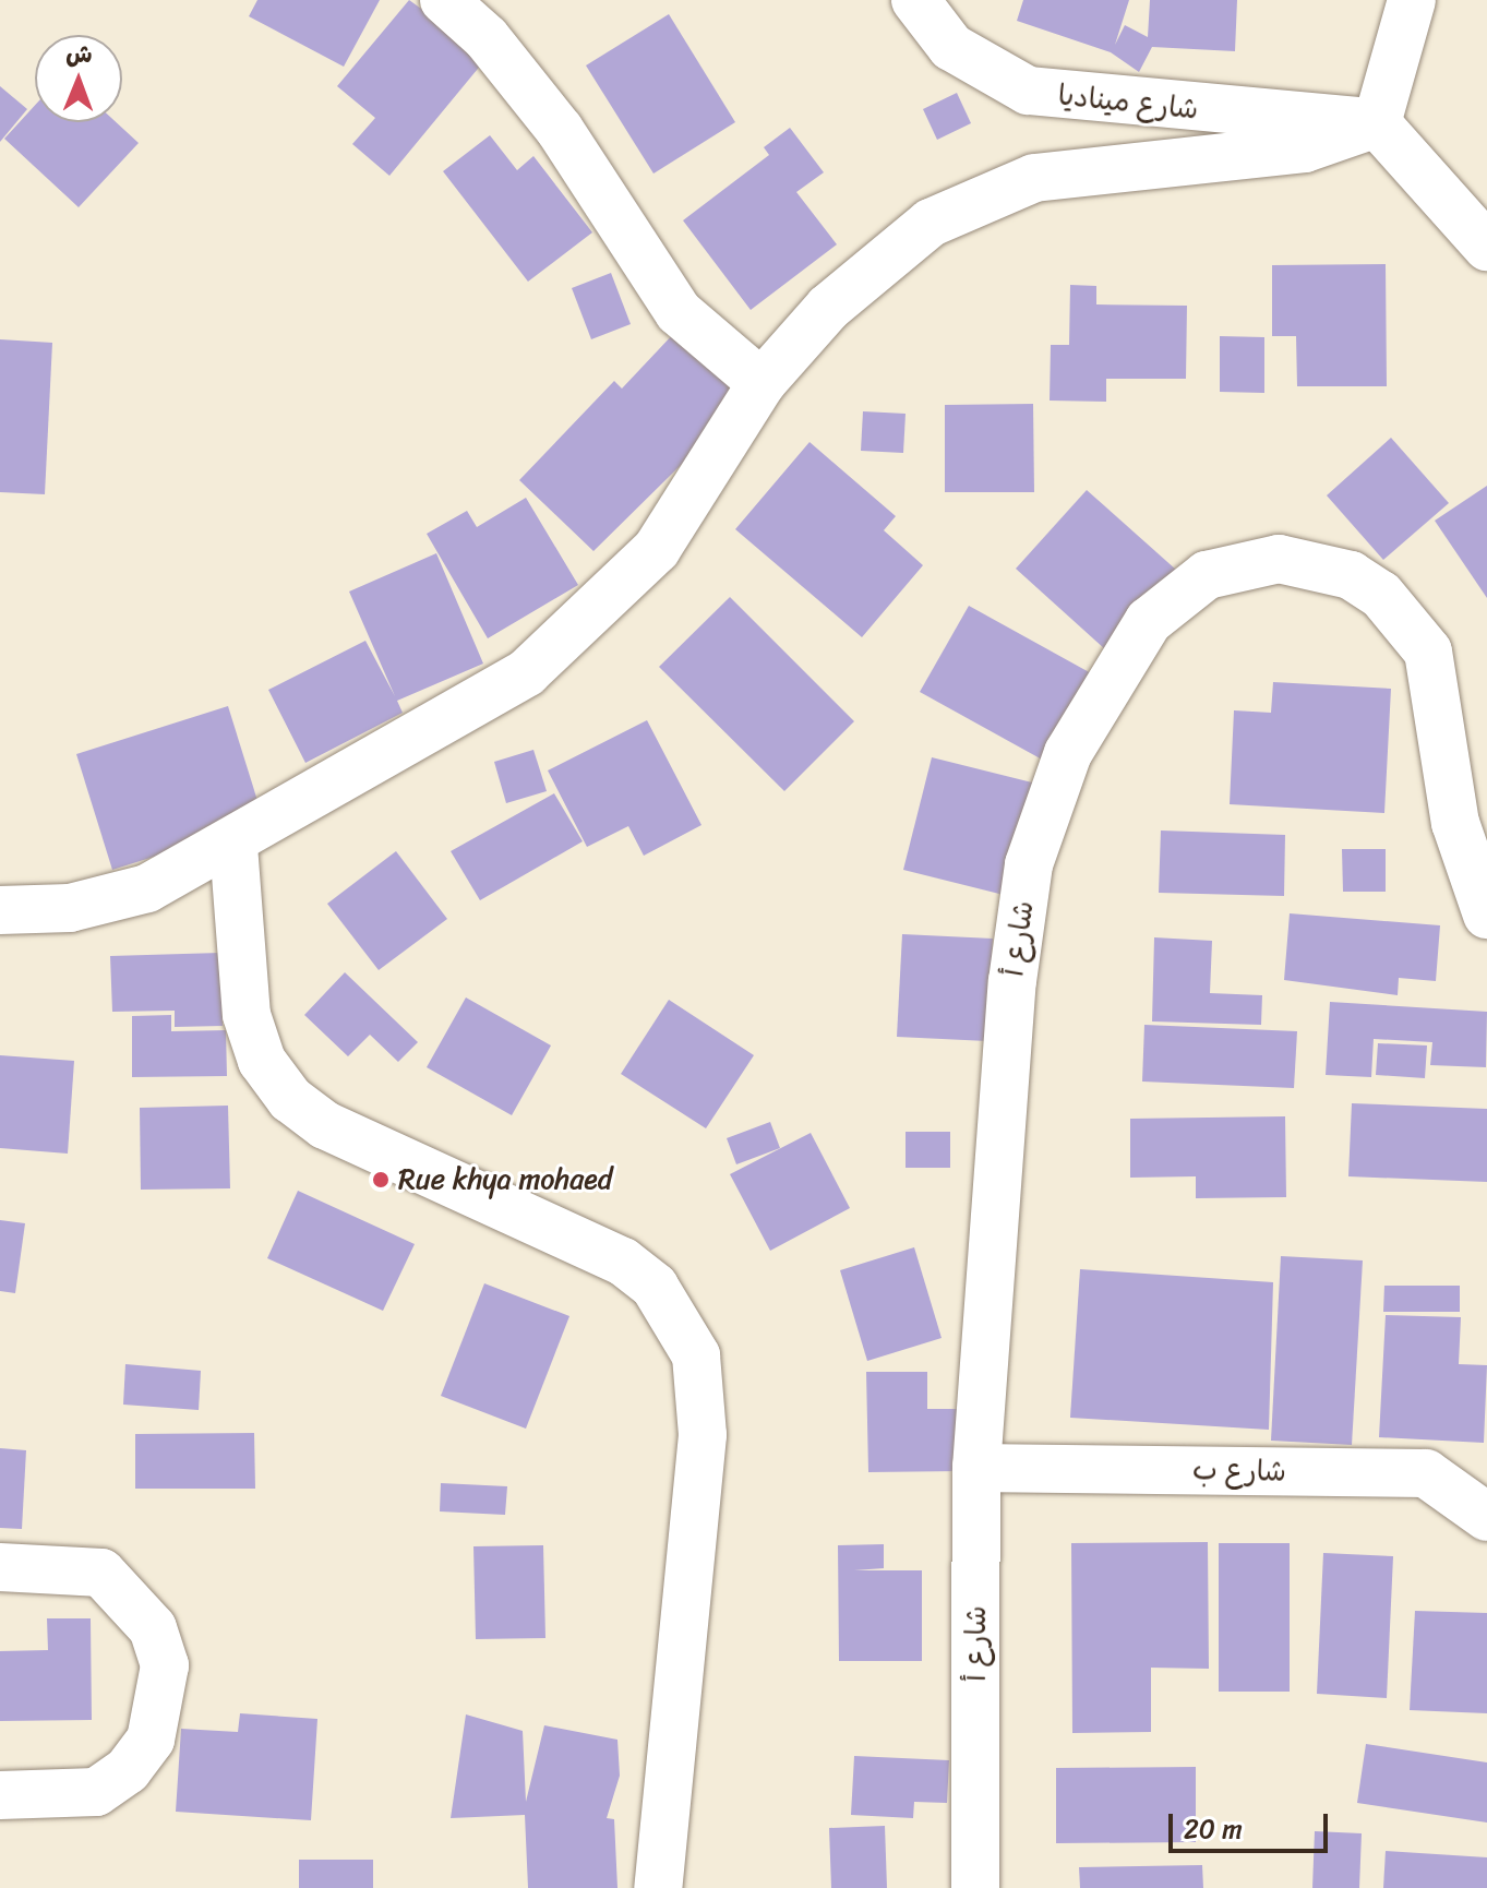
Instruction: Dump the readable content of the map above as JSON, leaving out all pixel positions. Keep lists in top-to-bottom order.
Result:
{
  "streets": {
    "street": ["شارع ميناديا", "شارع أ", "شارع ب"]
  },
  "crossings": [
    ["شارع أ", "شارع ب"]
  ],
  "places": ["Rue khya mohaed"],
  "scale_bar": "20 m",
  "north": "top"
}
